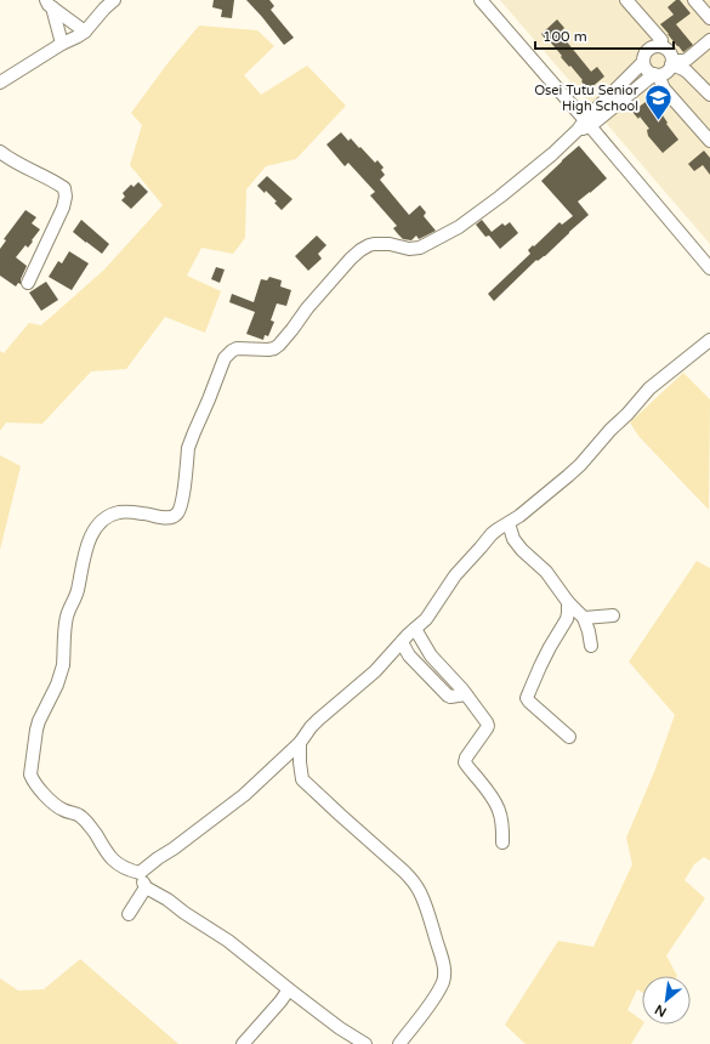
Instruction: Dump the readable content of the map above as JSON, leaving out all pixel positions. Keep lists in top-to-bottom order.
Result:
{
  "places": {
    "school or university": ["Osei Tutu Senior High School"]
  },
  "scale_bar": "100 m",
  "north": "bottom left"
}
